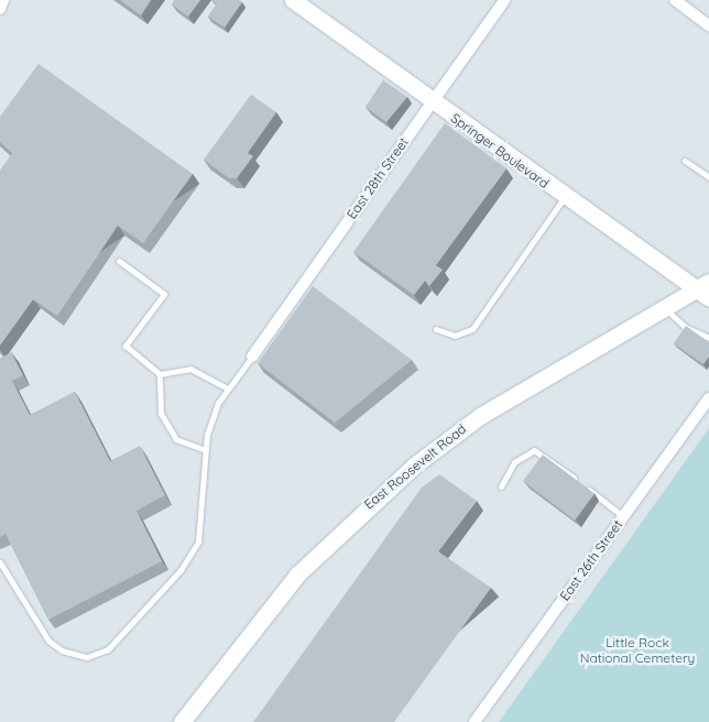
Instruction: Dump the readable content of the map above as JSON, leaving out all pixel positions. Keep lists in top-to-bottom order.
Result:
{
  "streets": {
    "main road": ["Springer Boulevard", "East Roosevelt Road"],
    "street": ["East 28th Street", "East 26th Street"]
  },
  "crossings": [
    ["Springer Boulevard", "East 28th Street"],
    ["Springer Boulevard", "East Roosevelt Road"]
  ],
  "parks": ["Little Rock National Cemetery"]
}
